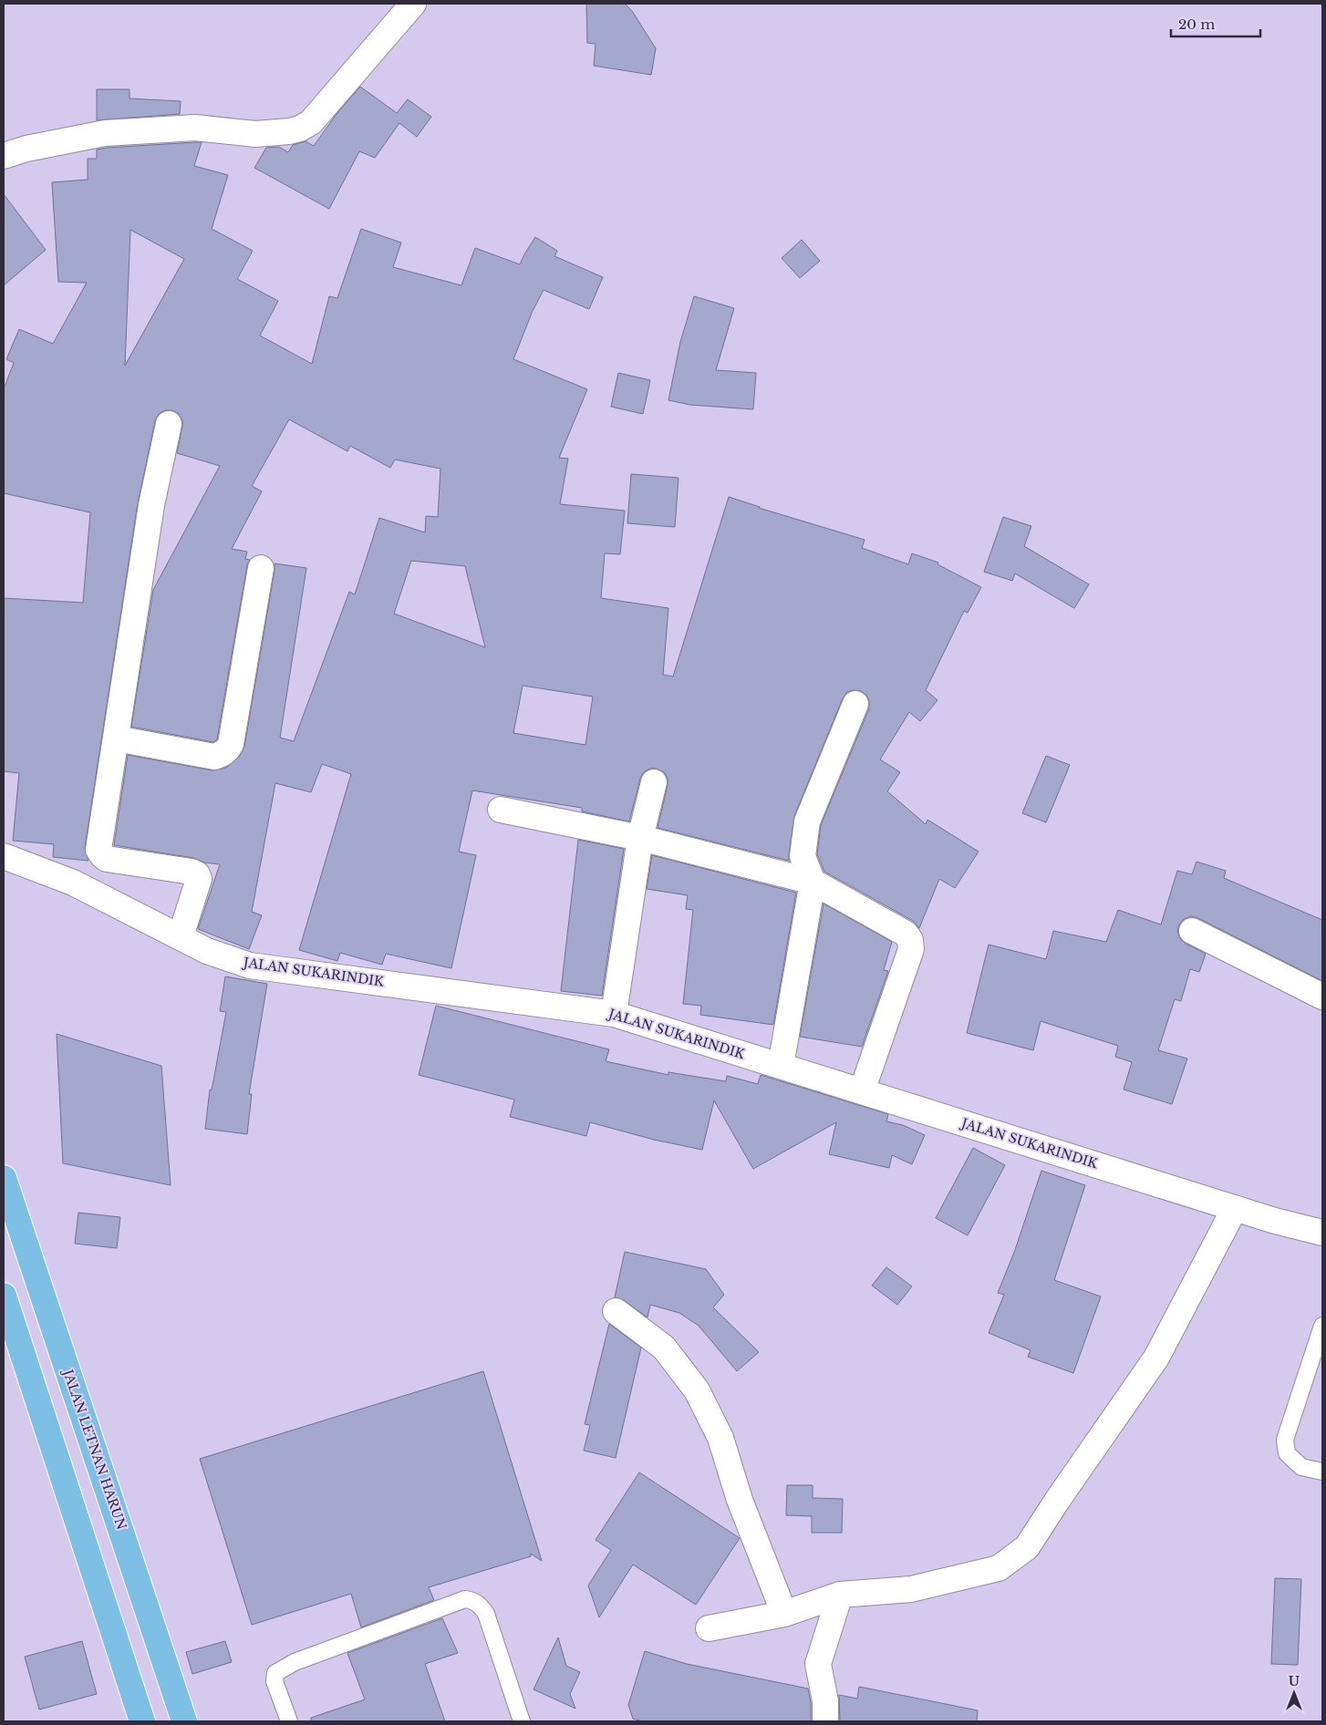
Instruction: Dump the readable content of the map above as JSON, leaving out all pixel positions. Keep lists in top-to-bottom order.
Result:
{
  "streets": {
    "main road": ["JALAN LETNAN HARUN"],
    "street": ["JALAN SUKARINDIK"]
  },
  "scale_bar": "20 m",
  "north": "top"
}
